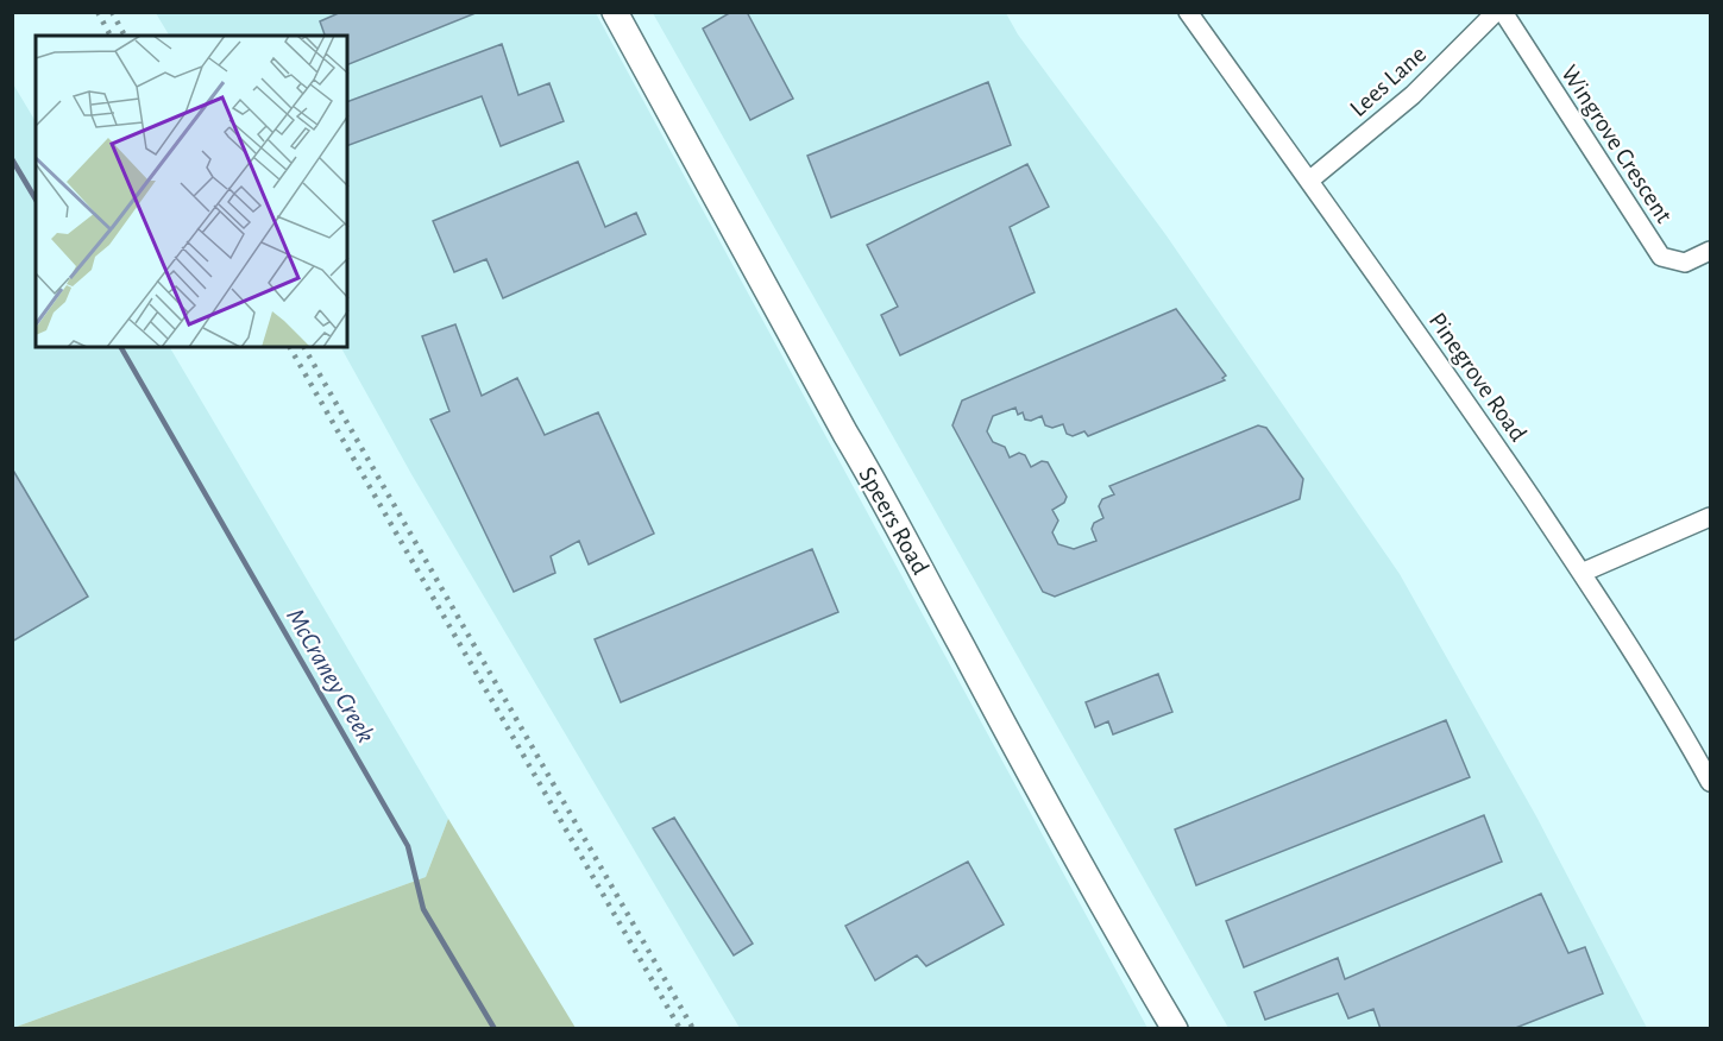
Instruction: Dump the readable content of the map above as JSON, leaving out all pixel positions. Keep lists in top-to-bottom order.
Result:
{
  "streets": {
    "main road": ["Speers Road"],
    "street": ["Lees Lane", "Wingrove Crescent", "Pinegrove Road"]
  },
  "crossings": [
    ["Lees Lane", "Pinegrove Road"]
  ],
  "water": ["McCraney Creek"]
}
